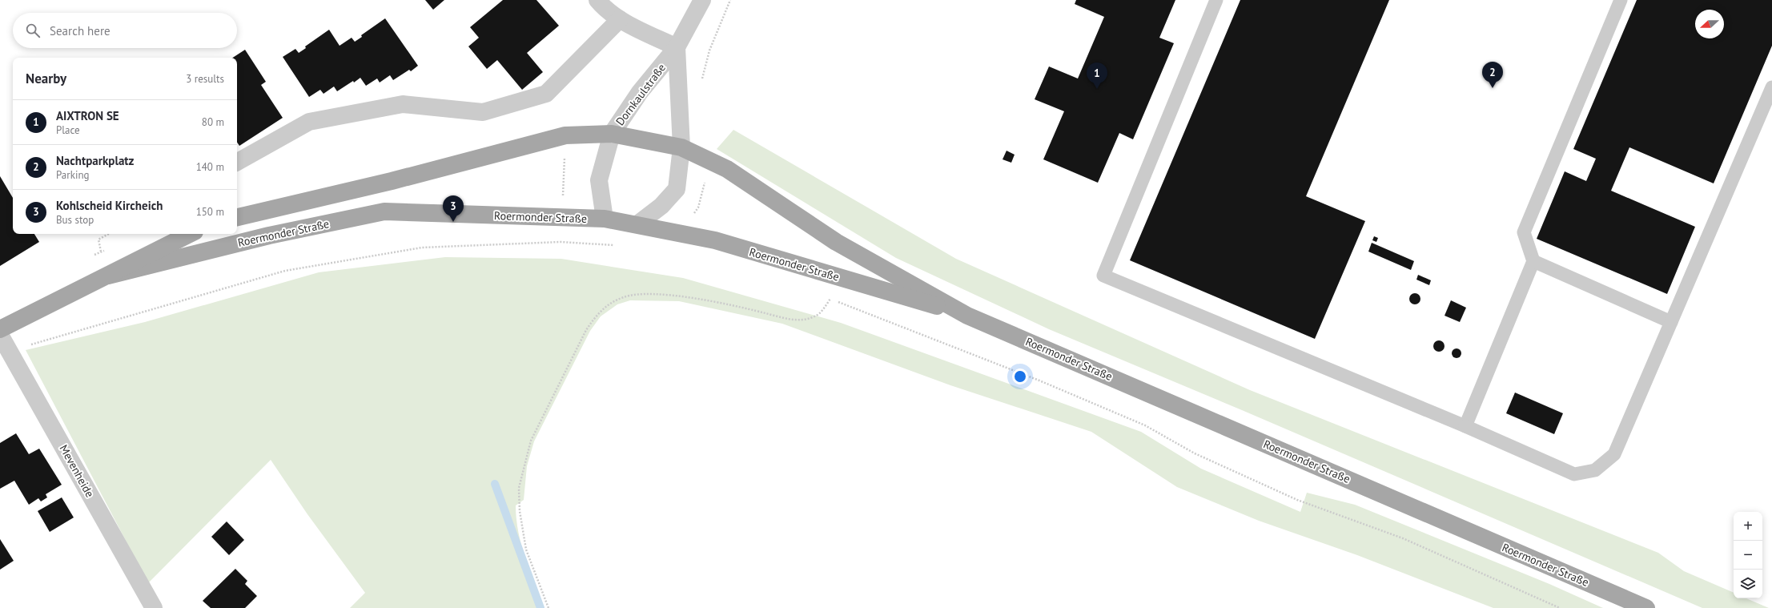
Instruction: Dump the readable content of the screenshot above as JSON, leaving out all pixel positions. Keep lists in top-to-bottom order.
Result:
{
  "streets": {
    "main road": ["Roermonder Straße"],
    "street": ["Dornkaulstraße", "Mevenheide"]
  },
  "crossings": [
    ["Dornkaulstraße", "Roermonder Straße"]
  ],
  "north": "left",
  "page": {
    "search": "Search here",
    "heading": ["Nearby", "3 results"],
    "pins": ["2", "1", "3"],
    "list": [
      {
        "mark": "1",
        "name": "AIXTRON SE",
        "note": "Place",
        "value": "80 m"
      },
      {
        "mark": "2",
        "name": "Nachtparkplatz",
        "note": "Parking",
        "value": "140 m"
      },
      {
        "mark": "3",
        "name": "Kohlscheid Kircheich",
        "note": "Bus stop",
        "value": "150 m"
      }
    ],
    "map_buttons": ["+", "−"]
  }
}
